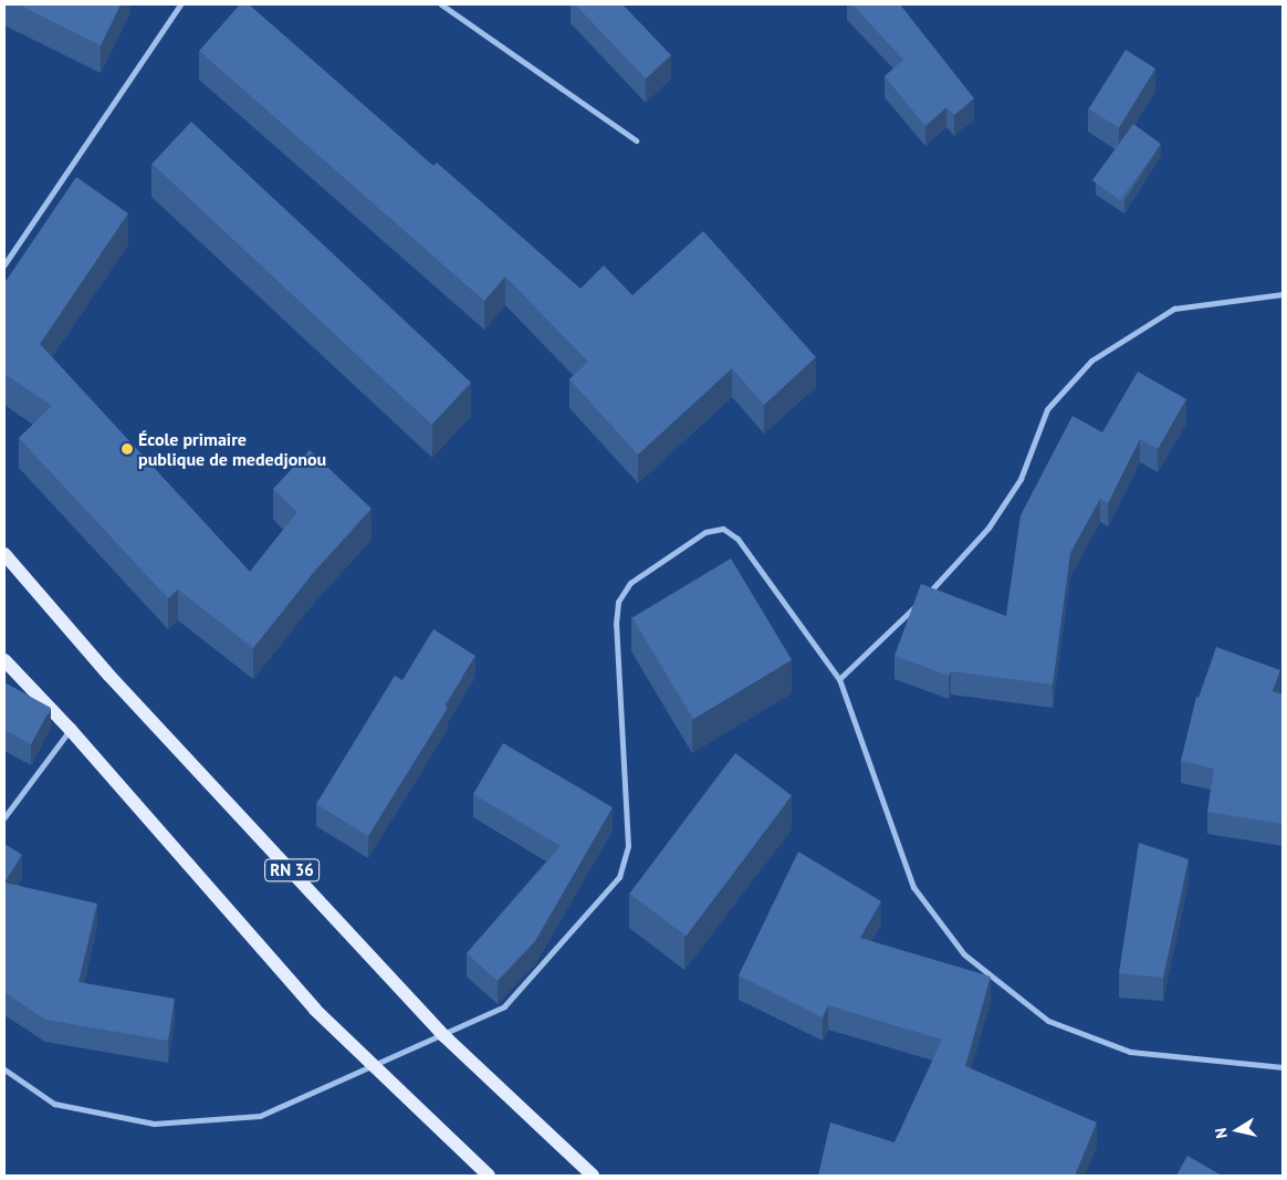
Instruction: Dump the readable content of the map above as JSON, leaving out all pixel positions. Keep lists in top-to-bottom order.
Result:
{
  "streets": {
    "main road": ["RN 36"]
  },
  "places": ["École primaire publique de mededjonou"],
  "north": "left"
}
